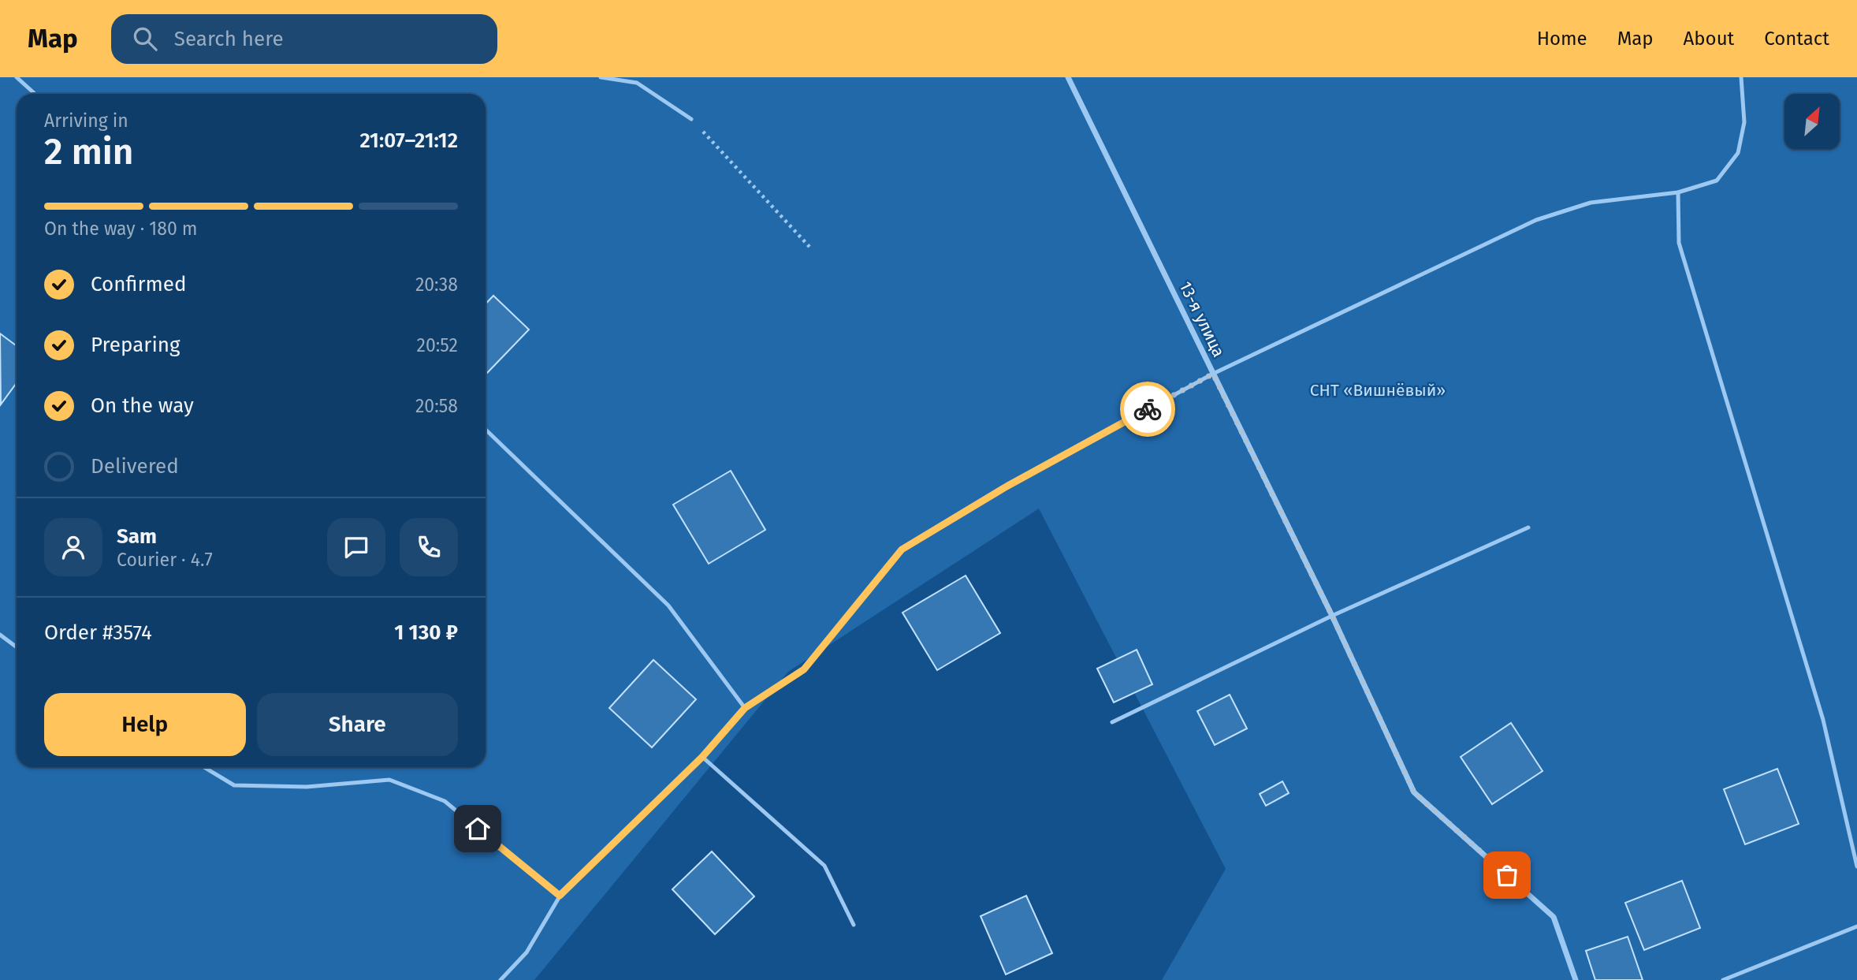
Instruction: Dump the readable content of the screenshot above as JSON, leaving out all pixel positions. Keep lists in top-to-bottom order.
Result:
{
  "streets": {
    "street": ["13-я улица"]
  },
  "parks": ["СНТ «Вишнёвый»"],
  "north": "top right",
  "page": {
    "header": "Map",
    "search": "Search here",
    "nav": [
      "Home",
      "Map",
      "About",
      "Contact"
    ],
    "heading": ["2 min", "Arriving in", "21:07–21:12"],
    "panel": [
      "Sam",
      "Courier · 4.7",
      "Order #3574",
      "1 130 ₽"
    ],
    "bar": "On the way · 180 m",
    "list": [
      ["Confirmed", "20:38"],
      ["Preparing", "20:52"],
      ["On the way", "20:58"],
      "Delivered"
    ],
    "buttons": ["Help", "Share"]
  }
}
